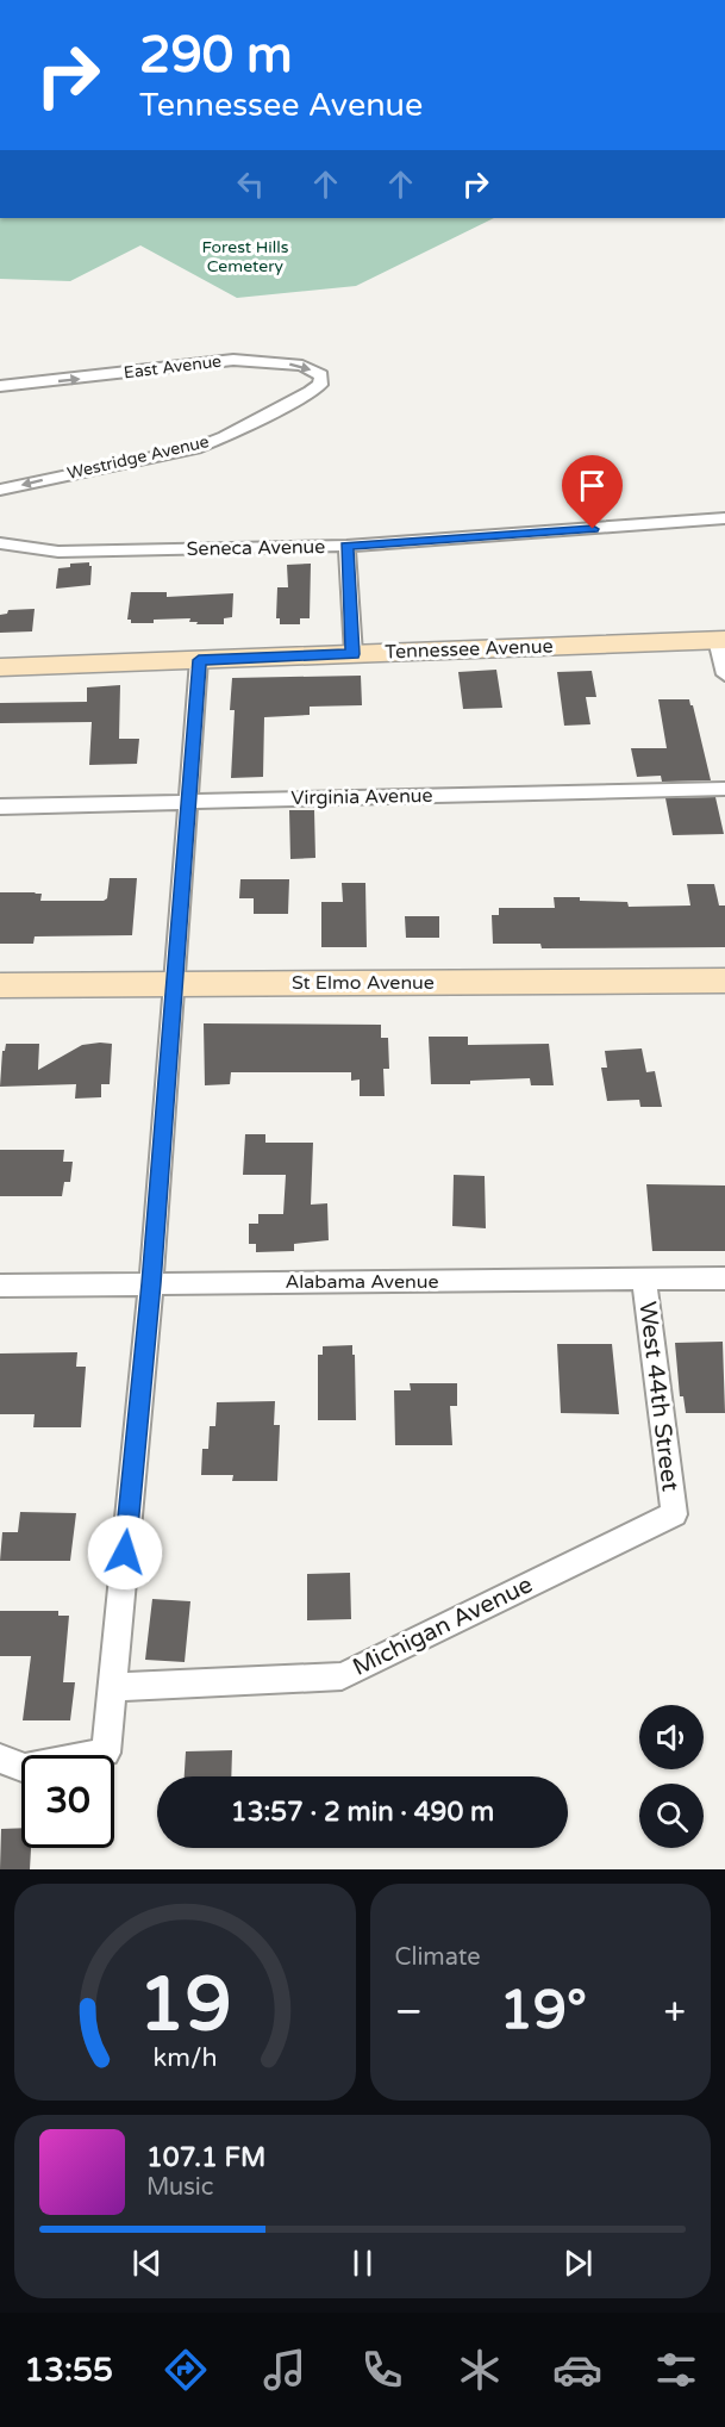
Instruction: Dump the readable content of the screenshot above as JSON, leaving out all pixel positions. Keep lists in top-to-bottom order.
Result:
{
  "streets": {
    "street": [
      "East Avenue",
      "Westridge Avenue",
      "Seneca Avenue",
      "Tennessee Avenue",
      "Virginia Avenue",
      "St Elmo Avenue",
      "Alabama Avenue",
      "West 44th Street",
      "Michigan Avenue"
    ]
  },
  "crossings": [
    ["East Avenue", "Westridge Avenue"],
    ["Alabama Avenue", "West 44th Street"],
    ["West 44th Street", "Michigan Avenue"]
  ],
  "one_way": ["East Avenue", "Westridge Avenue"],
  "parks": ["Forest Hills Cemetery"],
  "page": {
    "turn": ["290 m", "Tennessee Avenue"],
    "limit": "30",
    "trip": "13:57 · 2 min · 490 m",
    "tile": "Climate",
    "heat": ["−", "19°", "+"],
    "song": ["107.1 FM", "Music"],
    "tabs": "13:55",
    "gauge": ["19", "km/h"]
  }
}
